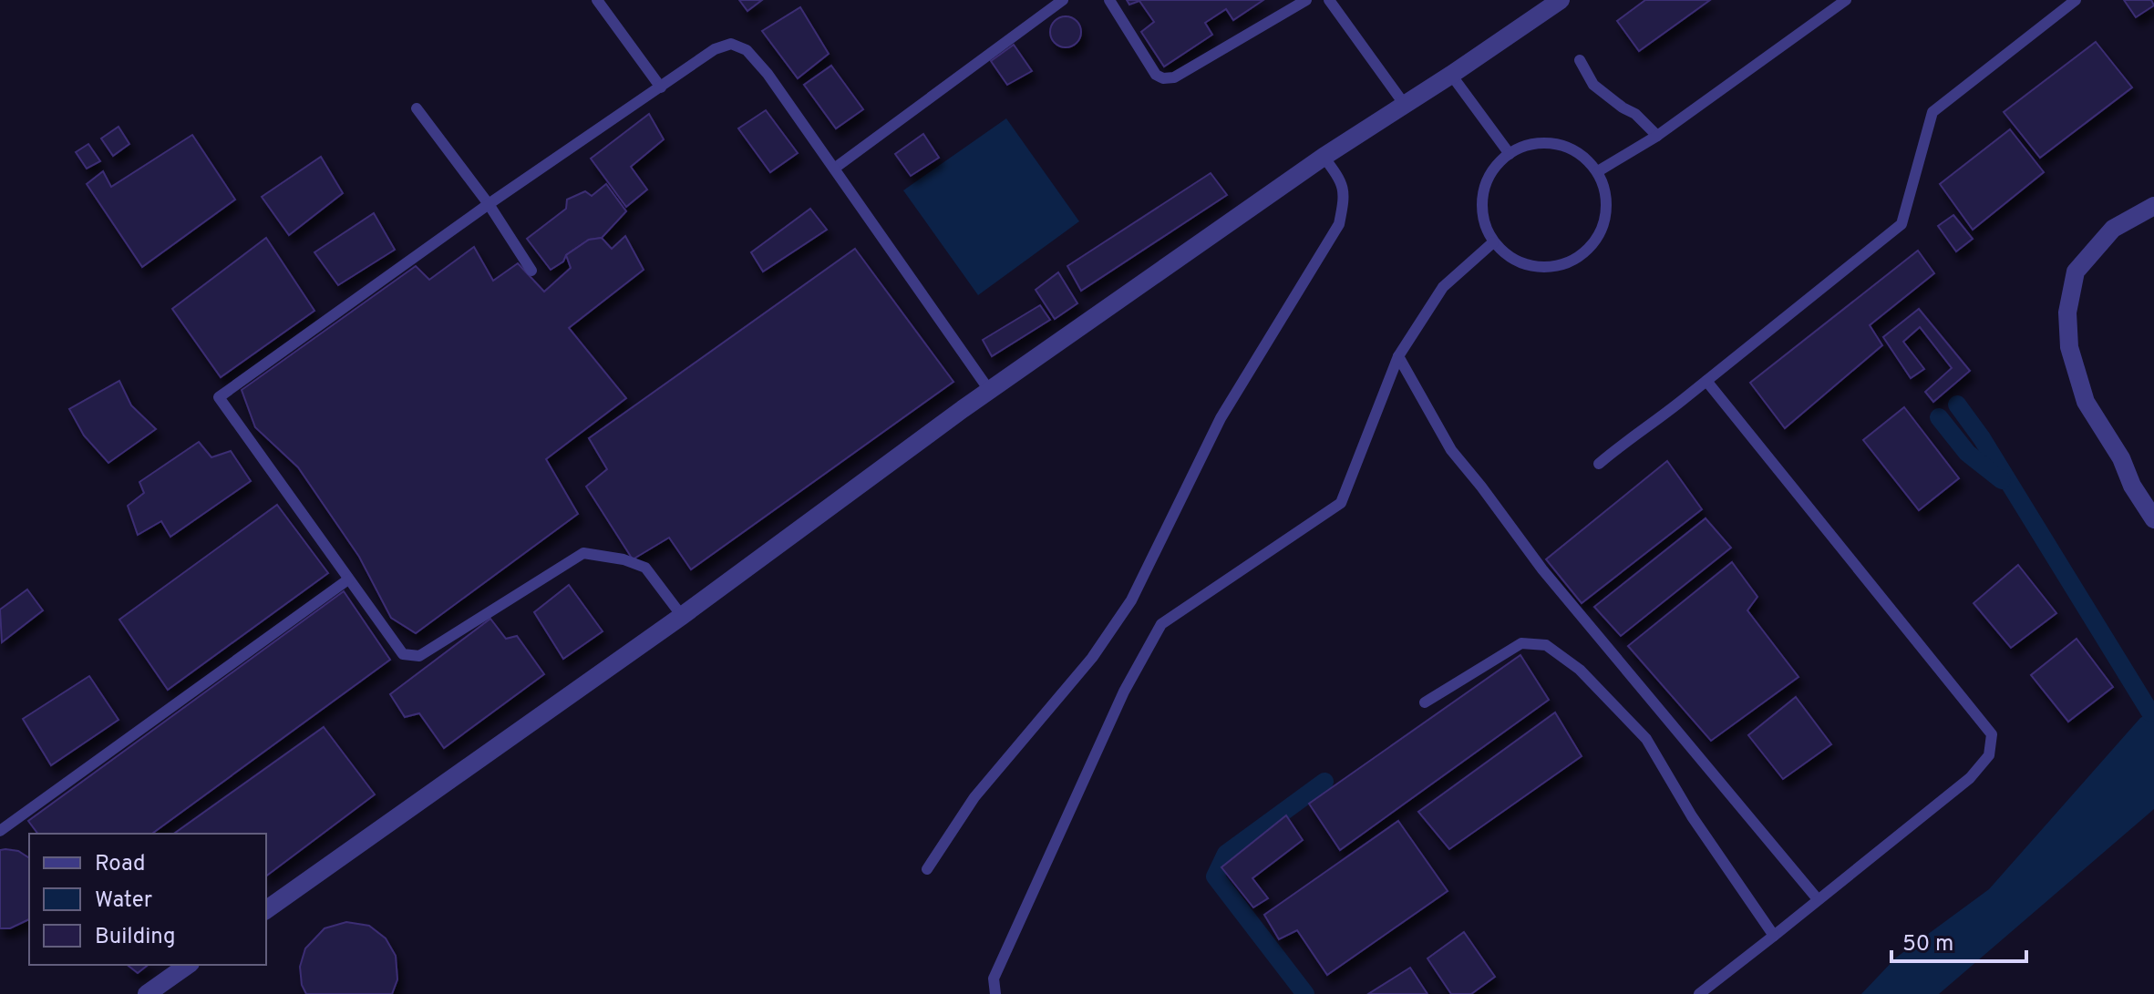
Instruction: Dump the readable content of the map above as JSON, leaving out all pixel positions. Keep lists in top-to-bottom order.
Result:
{
  "legend": ["Road", "Water", "Building"],
  "scale_bar": "50 m"
}
